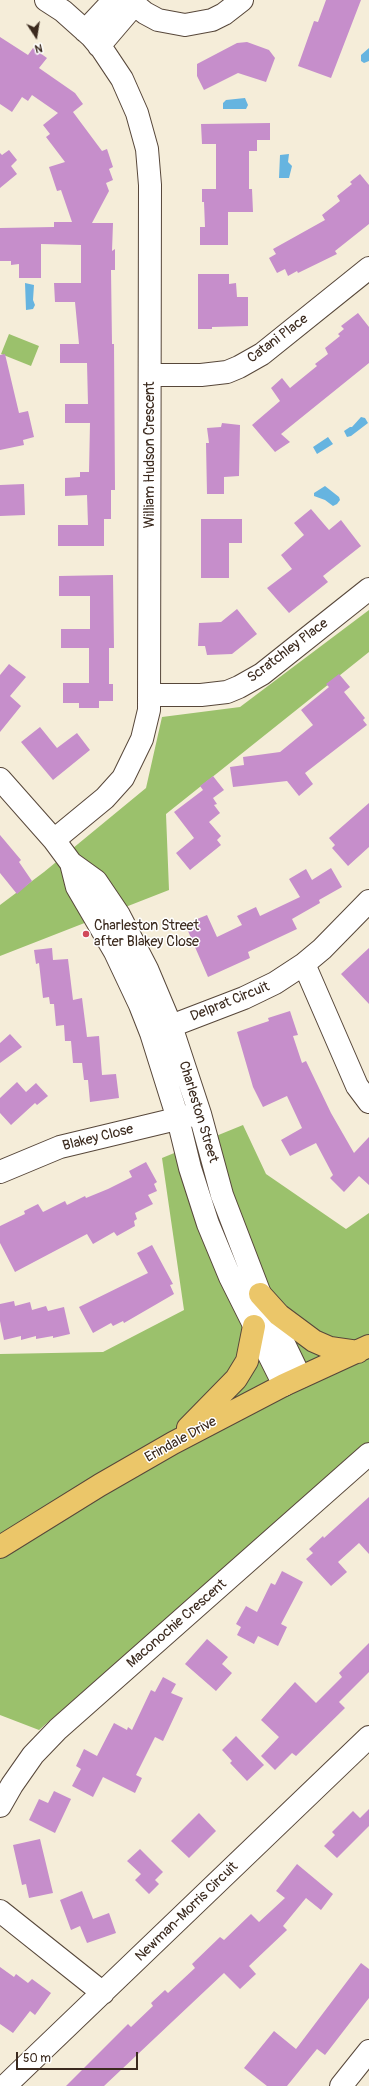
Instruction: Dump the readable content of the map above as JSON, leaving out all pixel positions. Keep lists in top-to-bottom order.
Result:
{
  "streets": {
    "main road": ["Erindale Drive"],
    "street": [
      "Catani Place",
      "William Hudson Crescent",
      "Scratchley Place",
      "Delprat Circuit",
      "Charleston Street",
      "Blakey Close",
      "Maconochie Crescent",
      "Newman-Morris Circuit"
    ]
  },
  "crossings": [
    ["Catani Place", "William Hudson Crescent"],
    ["William Hudson Crescent", "Scratchley Place"],
    ["William Hudson Crescent", "Charleston Street"],
    ["Delprat Circuit", "Charleston Street"],
    ["Charleston Street", "Blakey Close"],
    ["Charleston Street", "Erindale Drive"]
  ],
  "places": ["Charleston Street after Blakey Close"],
  "scale_bar": "50 m",
  "north": "bottom"
}
